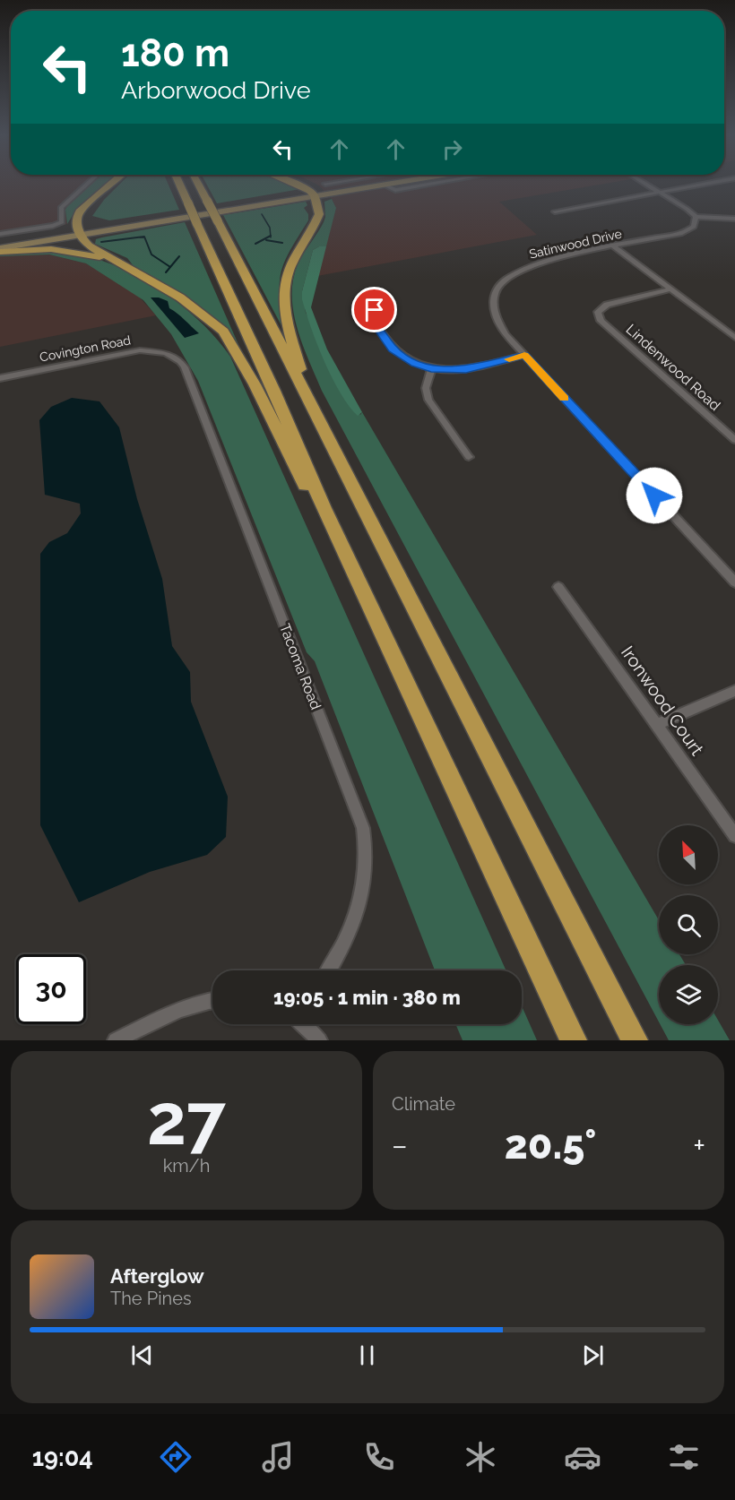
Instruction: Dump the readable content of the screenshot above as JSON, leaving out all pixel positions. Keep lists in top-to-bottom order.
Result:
{
  "streets": {
    "street": [
      "Satinwood Drive",
      "Covington Road",
      "Lindenwood Road",
      "Tacoma Road",
      "Ironwood Court"
    ]
  },
  "crossings": [
    ["Covington Road", "Tacoma Road"]
  ],
  "north": "top left",
  "page": {
    "turn": ["180 m", "Arborwood Drive"],
    "limit": "30",
    "trip": "19:05 · 1 min · 380 m",
    "tile": [
      ["27", "km/h"],
      "Climate"
    ],
    "heat": ["−", "20.5°", "+"],
    "song": ["Afterglow", "The Pines"],
    "tabs": "19:04"
  }
}
